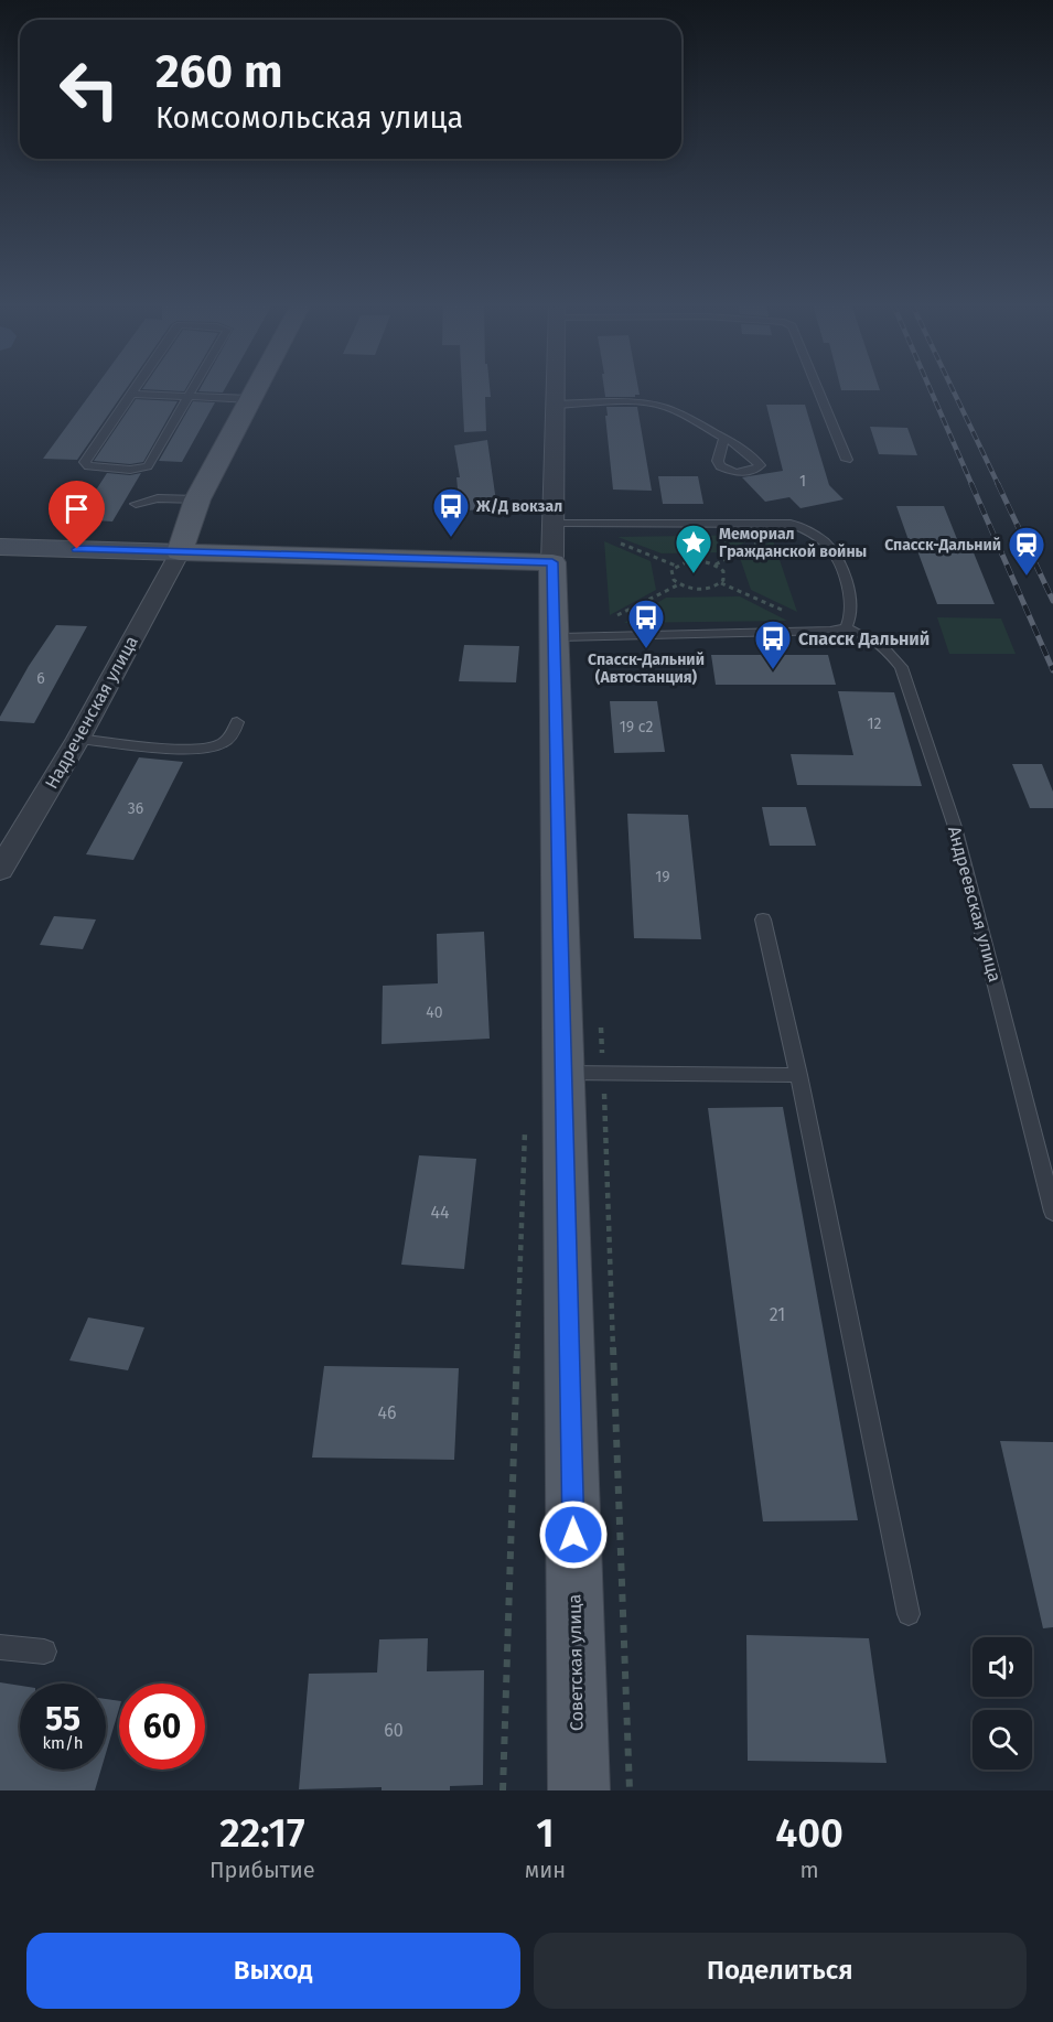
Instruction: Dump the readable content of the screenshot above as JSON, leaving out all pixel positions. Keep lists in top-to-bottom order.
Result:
{
  "streets": {
    "main road": ["Советская улица"],
    "street": ["Надреченская улица"],
    "lane": ["Андреевская улица"]
  },
  "places": {
    "bus stop": ["Ж/Д вокзал", "Спасск-Дальний (Автостанция)", "Спасск Дальний"],
    "place": ["Мемориал Гражданской войны"],
    "station": ["Спасск-Дальний"]
  },
  "house_numbers": [
    "1",
    "6",
    "12",
    "19 с2",
    "36",
    "19",
    "40",
    "44",
    "21",
    "46",
    "60"
  ],
  "page": {
    "turn": ["260 m", "Комсомольская улица"],
    "speed": "55 km/h",
    "limit": "60",
    "eta": [
      "22:17",
      "Прибытие",
      "1",
      "мин",
      "400",
      "m"
    ],
    "buttons": ["Выход", "Поделиться"]
  }
}
